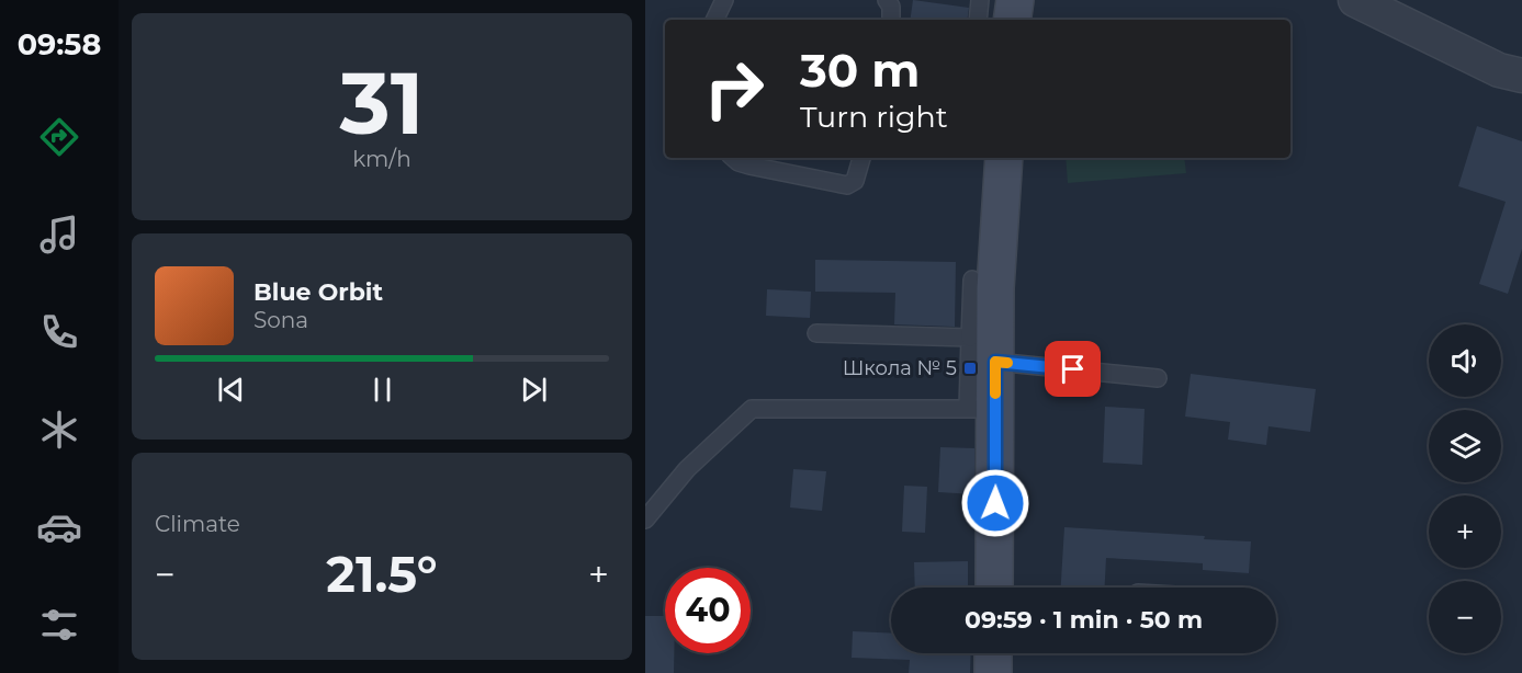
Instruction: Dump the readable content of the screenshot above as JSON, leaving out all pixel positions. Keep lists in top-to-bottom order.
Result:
{
  "places": {
    "transit": ["Школа № 5"]
  },
  "page": {
    "tabs": "09:58",
    "tile": [
      ["31", "km/h"],
      "Climate"
    ],
    "turn": ["30 m", "Turn right"],
    "song": ["Blue Orbit", "Sona"],
    "map_buttons": ["+", "−"],
    "heat": ["−", "21.5°", "+"],
    "limit": "40",
    "trip": "09:59 · 1 min · 50 m"
  }
}
